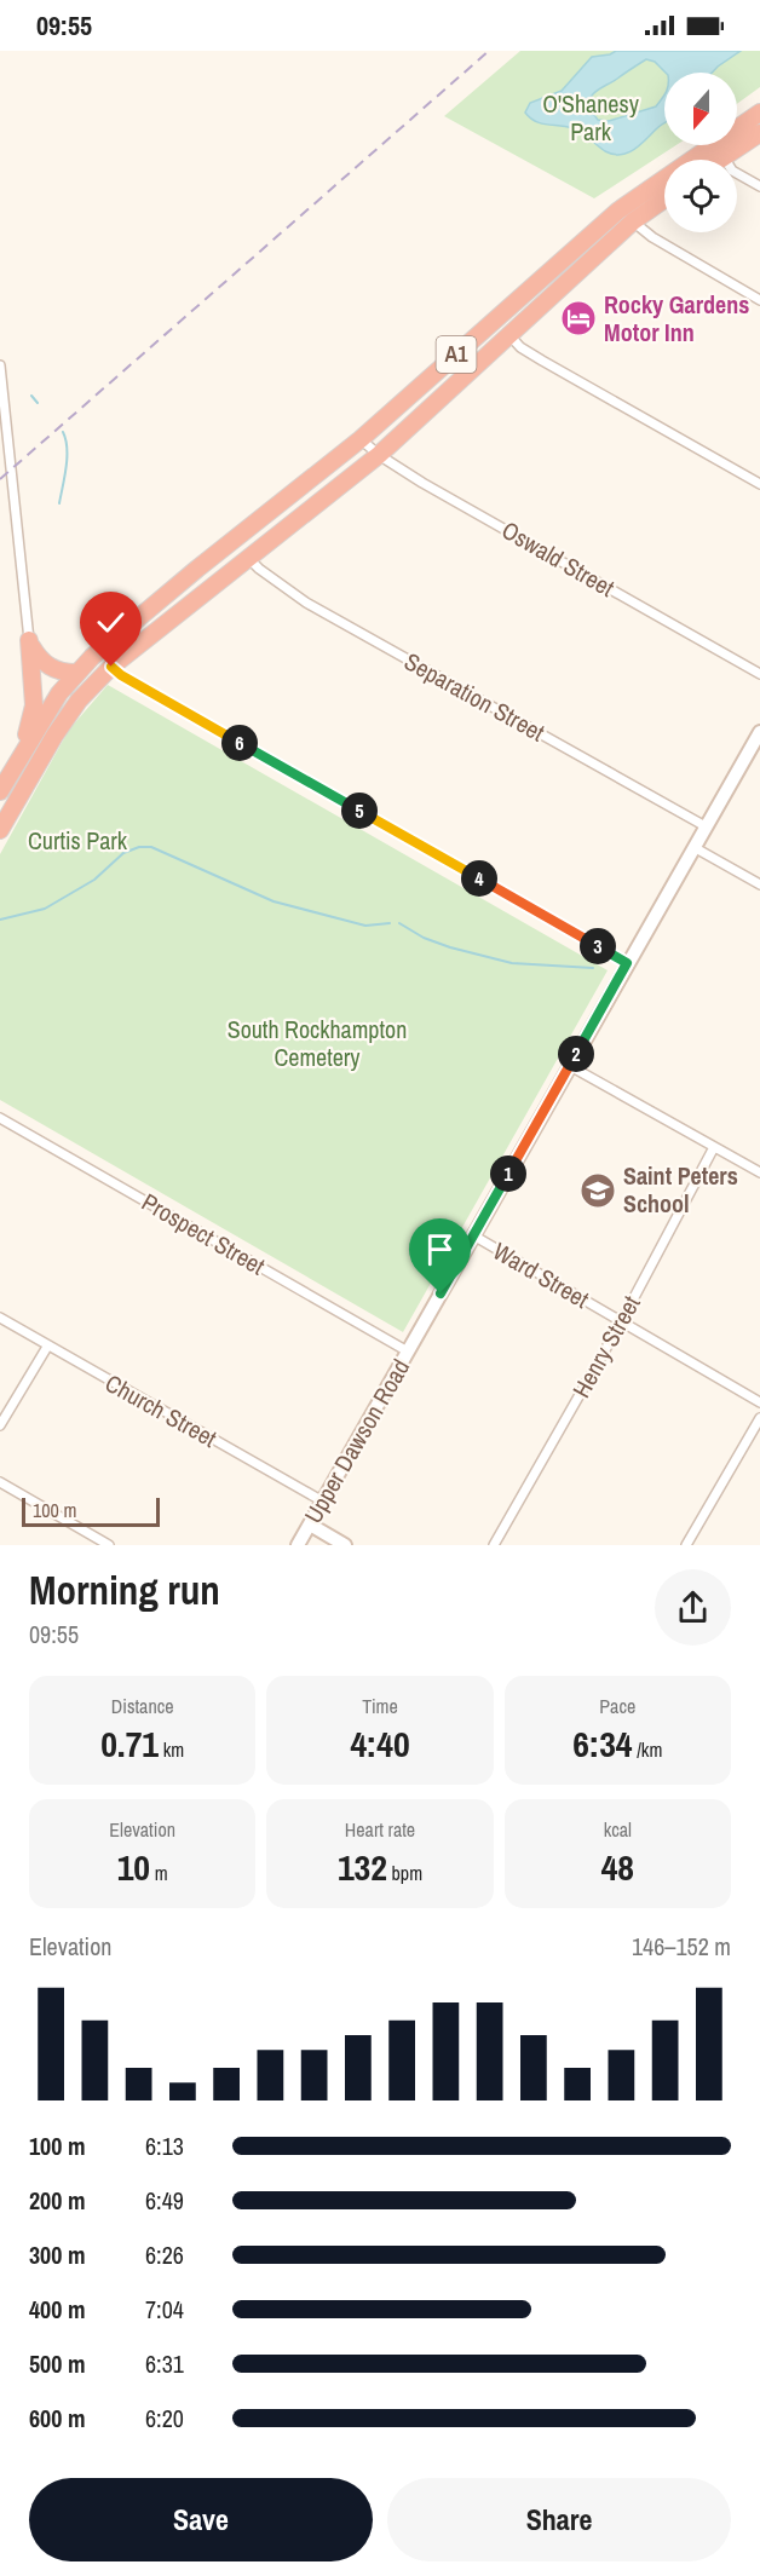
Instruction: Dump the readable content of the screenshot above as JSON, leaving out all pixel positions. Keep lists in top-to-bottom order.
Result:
{
  "streets": {
    "highway": ["A1"],
    "street": [
      "Oswald Street",
      "Separation Street",
      "Prospect Street",
      "Ward Street",
      "Henry Street",
      "Church Street",
      "Upper Dawson Road"
    ]
  },
  "crossings": [
    ["A1", "Oswald Street"],
    ["A1", "Separation Street"],
    ["Separation Street", "Upper Dawson Road"],
    ["Prospect Street", "Upper Dawson Road"],
    ["Ward Street", "Henry Street"],
    ["Ward Street", "Upper Dawson Road"],
    ["Church Street", "Upper Dawson Road"]
  ],
  "parks": ["O'Shanesy Park", "Curtis Park", "South Rockhampton Cemetery"],
  "places": {
    "hotel": ["Rocky Gardens Motor Inn"],
    "school or university": ["Saint Peters School"]
  },
  "scale_bar": "100 m",
  "north": "bottom",
  "page": {
    "status": "09:55",
    "pins": [
      "6",
      "5",
      "4",
      "3",
      "2",
      "1"
    ],
    "scale": "100 m",
    "heading": ["Morning run", "09:55"],
    "stats": [
      ["Distance", "0.71 km"],
      ["Time", "4:40"],
      ["Pace", "6:34 /km"],
      ["Elevation", "10 m"],
      ["Heart rate", "132 bpm"],
      ["kcal", "48"]
    ],
    "chart": ["Elevation", "146–152 m"],
    "list": [
      {
        "name": "100 m",
        "note": "6:13"
      },
      {
        "name": "200 m",
        "note": "6:49"
      },
      {
        "name": "300 m",
        "note": "6:26"
      },
      {
        "name": "400 m",
        "note": "7:04"
      },
      {
        "name": "500 m",
        "note": "6:31"
      },
      {
        "name": "600 m",
        "note": "6:20"
      }
    ],
    "buttons": ["Save", "Share"]
  }
}
